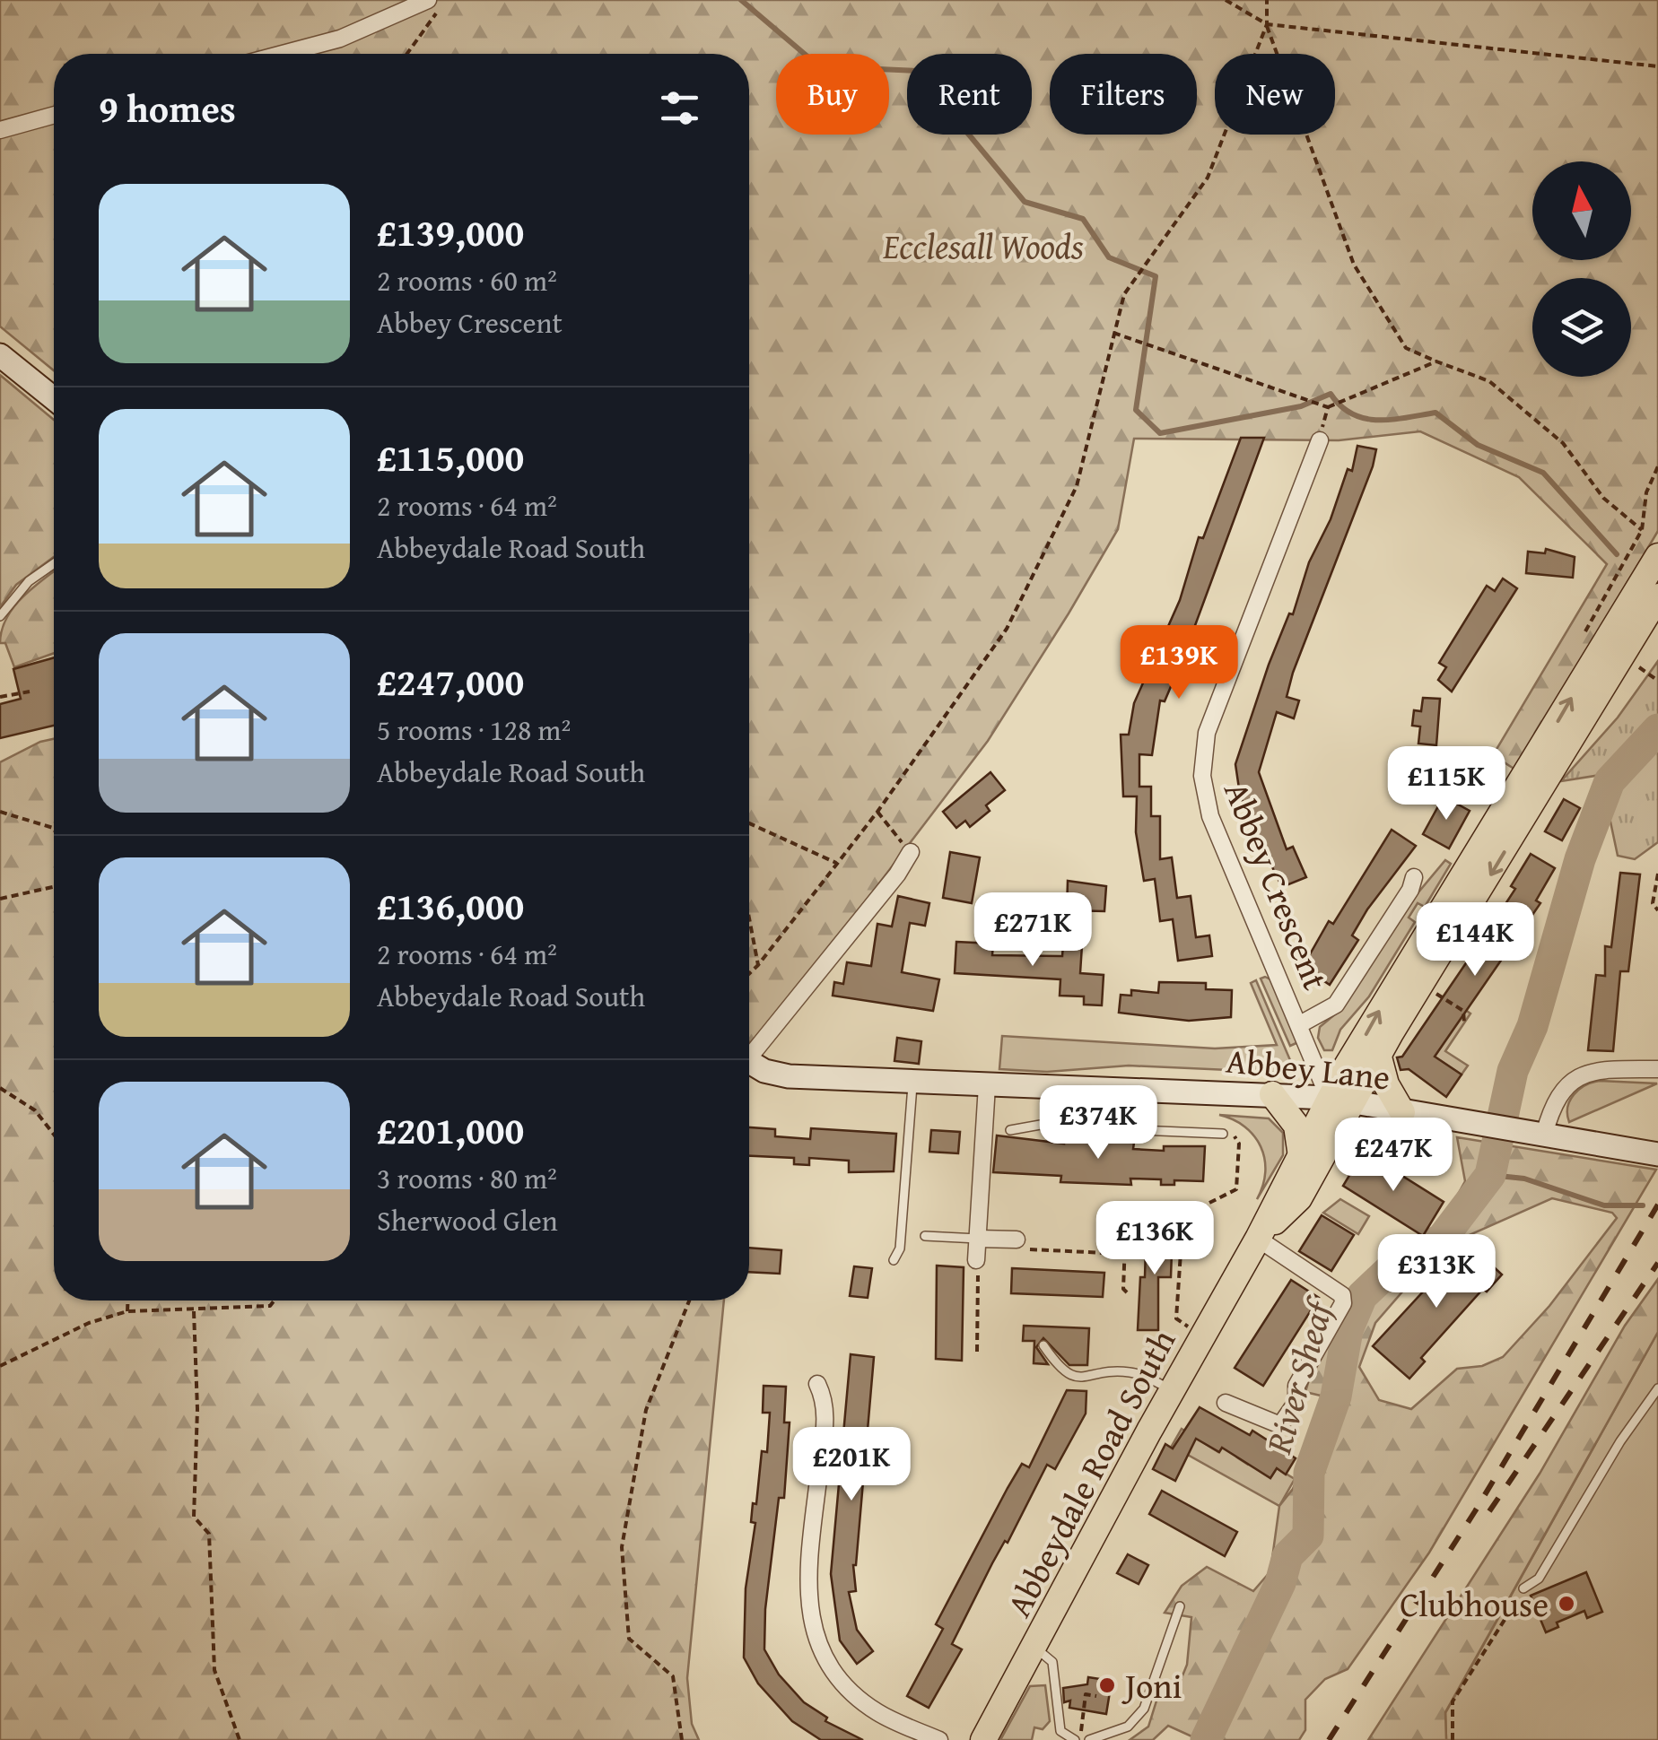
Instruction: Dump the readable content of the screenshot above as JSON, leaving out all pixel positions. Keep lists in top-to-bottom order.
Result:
{
  "streets": {
    "main road": ["Abbey Lane", "Abbeydale Road South"],
    "street": ["Abbey Crescent"]
  },
  "crossings": [
    ["Abbey Crescent", "Abbey Lane"],
    ["Abbey Crescent", "Abbeydale Road South"],
    ["Abbey Lane", "Abbeydale Road South"]
  ],
  "water": ["River Sheaf"],
  "parks": ["Ecclesall Woods"],
  "places": ["Clubhouse", "Joni"],
  "north": "top",
  "page": {
    "chip": [
      "Buy",
      "Rent",
      "Filters",
      "New"
    ],
    "heading": "9 homes",
    "list": [
      {
        "name": "£139,000",
        "note": "2 rooms · 60 m² · Abbey Crescent"
      },
      {
        "name": "£115,000",
        "note": "2 rooms · 64 m² · Abbeydale Road South"
      },
      {
        "name": "£247,000",
        "note": "5 rooms · 128 m² · Abbeydale Road South"
      },
      {
        "name": "£136,000",
        "note": "2 rooms · 64 m² · Abbeydale Road South"
      },
      {
        "name": "£201,000",
        "note": "3 rooms · 80 m² · Sherwood Glen"
      }
    ],
    "price": [
      "£139K",
      "£115K",
      "£271K",
      "£144K",
      "£374K",
      "£247K",
      "£136K",
      "£313K",
      "£201K"
    ]
  }
}
